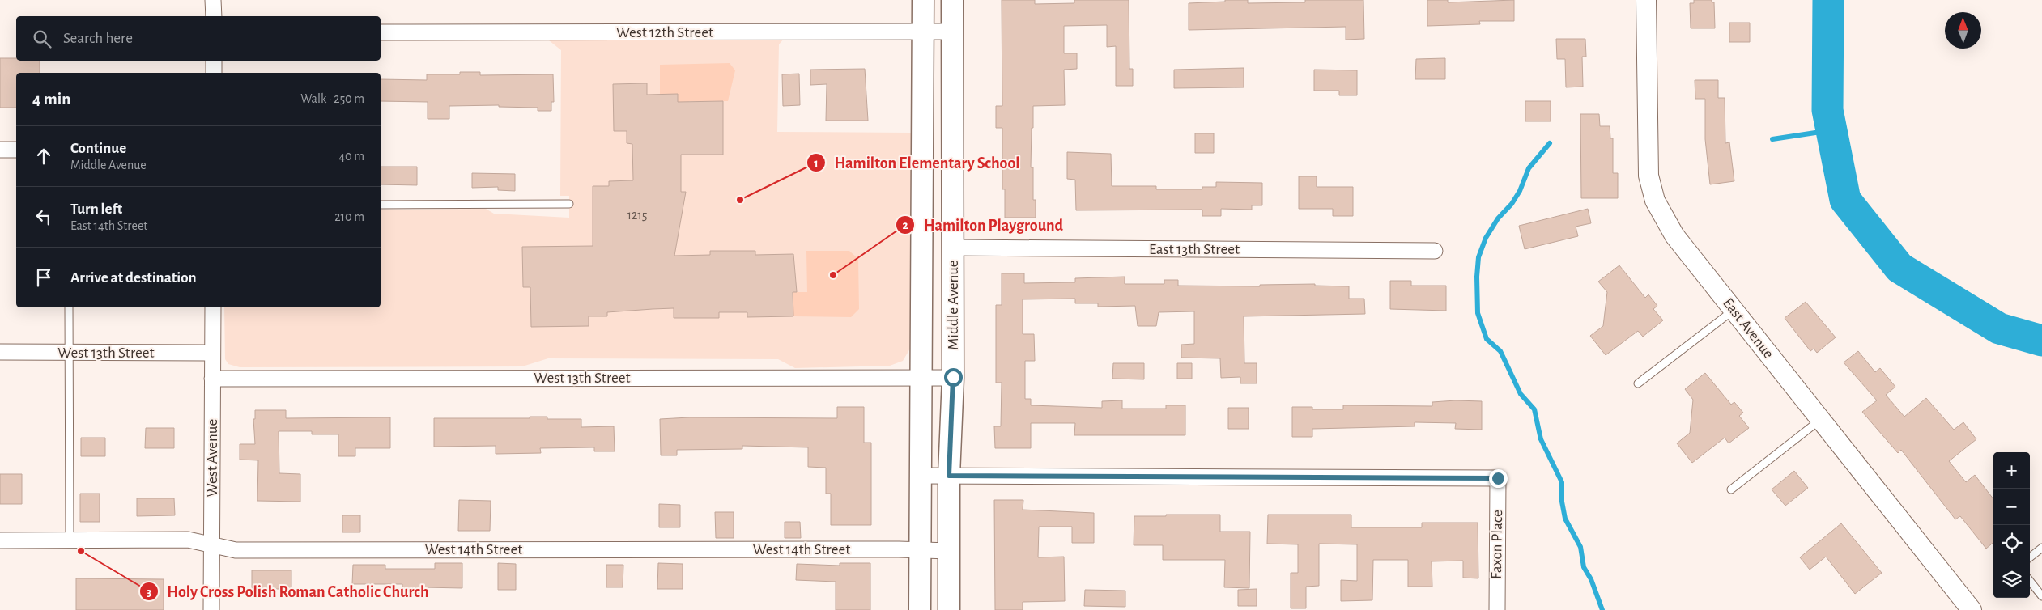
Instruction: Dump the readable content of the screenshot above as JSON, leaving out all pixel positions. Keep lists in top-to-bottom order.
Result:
{
  "streets": {
    "main road": ["Middle Avenue"],
    "street": [
      "West 12th Street",
      "East 13th Street",
      "East Avenue",
      "West 13th Street",
      "West Avenue",
      "Faxon Place",
      "West 14th Street"
    ]
  },
  "crossings": [
    ["West 12th Street", "Middle Avenue"],
    ["East 13th Street", "Middle Avenue"],
    ["Middle Avenue", "West 13th Street"],
    ["Middle Avenue", "Faxon Place"],
    ["Middle Avenue", "West 14th Street"],
    ["West 13th Street", "West Avenue"],
    ["West Avenue", "West 14th Street"]
  ],
  "places": ["Hamilton Elementary School", "Hamilton Playground", "Holy Cross Polish Roman Catholic Church"],
  "house_numbers": ["1215"],
  "north": "top",
  "page": {
    "search": "Search here",
    "heading": ["4 min", "Walk · 250 m"],
    "list": [
      ["Continue", "Middle Avenue", "40 m"],
      ["Turn left", "East 14th Street", "210 m"],
      "Arrive at destination"
    ],
    "map_buttons": ["+", "−"]
  }
}
